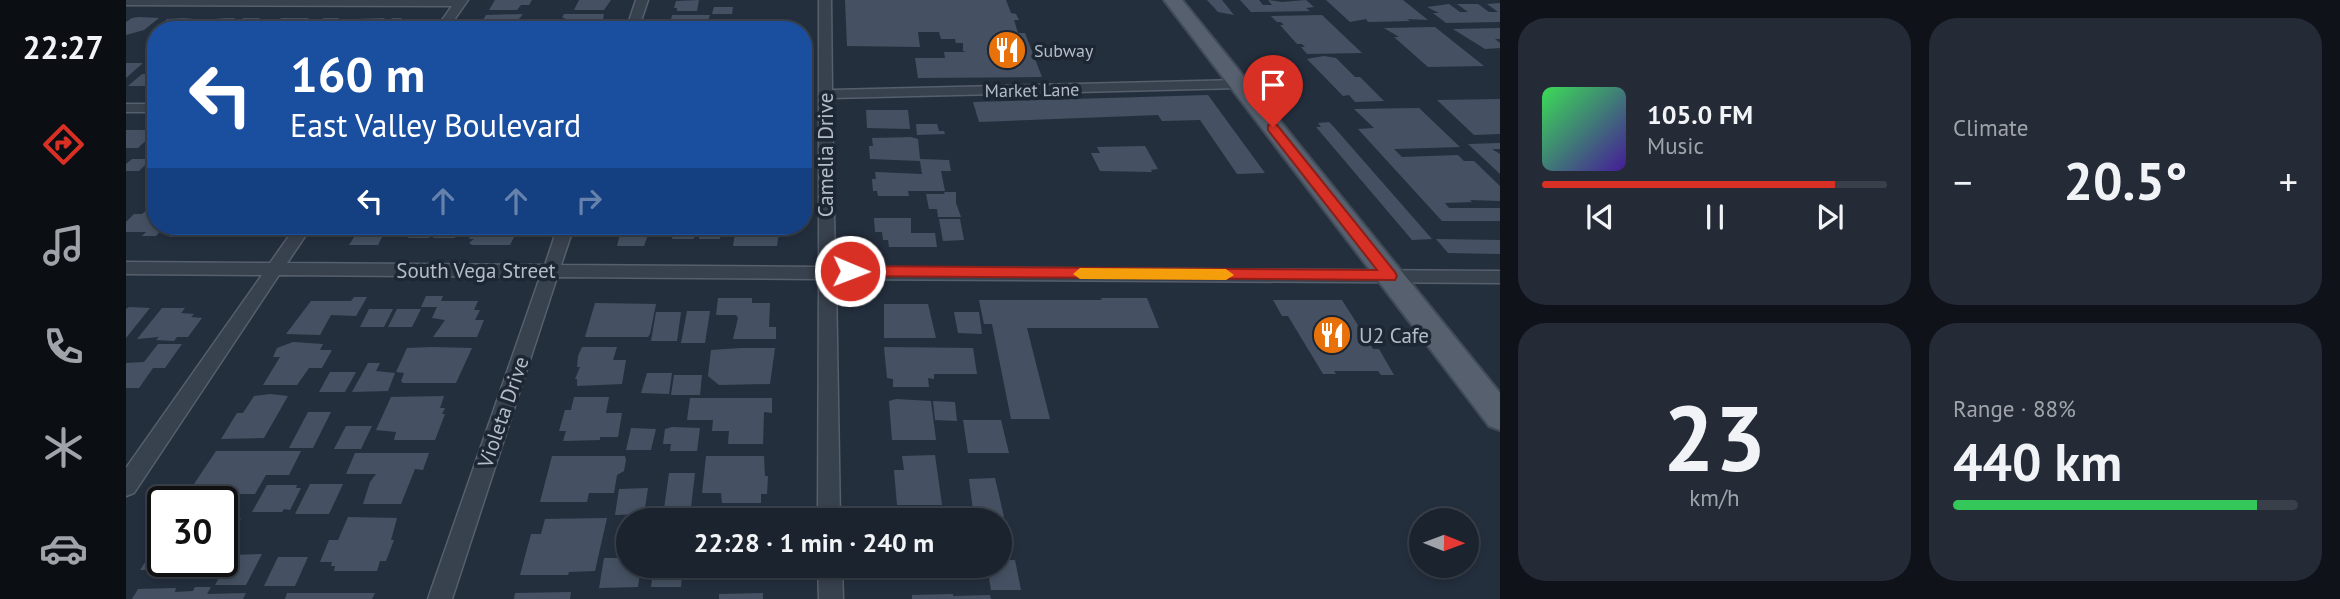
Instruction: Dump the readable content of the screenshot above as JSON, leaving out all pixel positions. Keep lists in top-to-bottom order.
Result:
{
  "streets": {
    "street": [
      "Market Lane",
      "Camelia Drive",
      "South Vega Street",
      "Violeta Drive"
    ]
  },
  "crossings": [
    ["Market Lane", "Camelia Drive"],
    ["Camelia Drive", "South Vega Street"],
    ["South Vega Street", "Violeta Drive"]
  ],
  "places": {
    "restaurant": ["Subway", "U2 Cafe"]
  },
  "north": "right",
  "page": {
    "tabs": "22:27",
    "tile": [
      "Climate",
      ["23", "km/h"],
      ["Range · 88%", "440 km"]
    ],
    "turn": ["160 m", "East Valley Boulevard"],
    "song": ["105.0 FM", "Music"],
    "heat": ["−", "20.5°", "+"],
    "limit": "30",
    "trip": "22:28 · 1 min · 240 m"
  }
}
